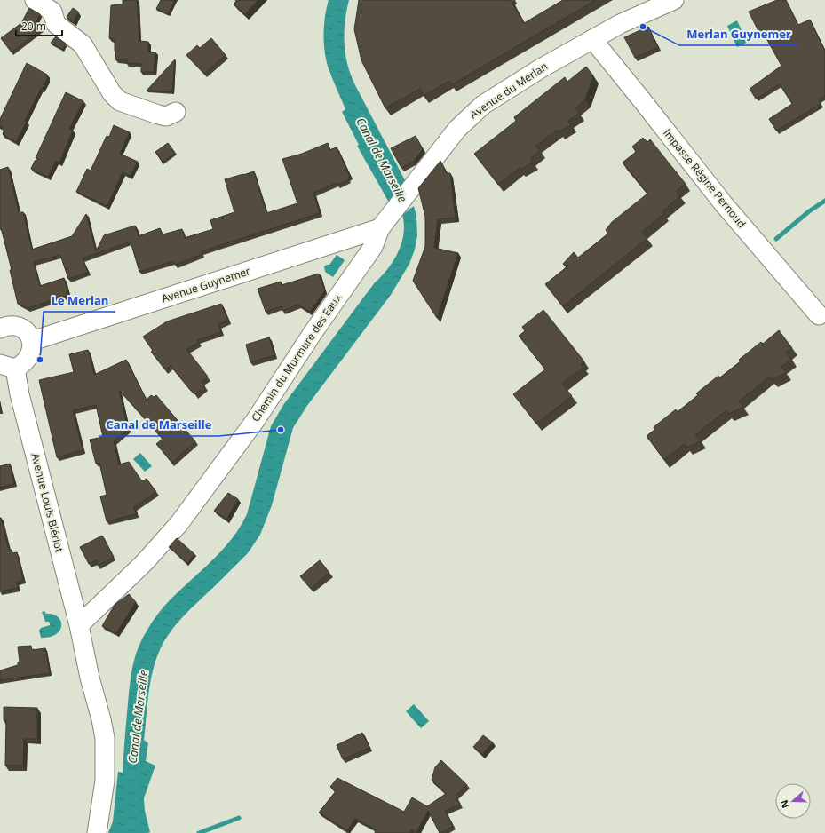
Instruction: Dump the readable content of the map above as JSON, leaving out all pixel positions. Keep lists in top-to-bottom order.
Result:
{
  "streets": {
    "street": [
      "Avenue du Merlan",
      "Impasse Régine Pernoud",
      "Avenue Guynemer",
      "Chemin du Murmure des Eaux",
      "Avenue Louis Blériot"
    ]
  },
  "crossings": [
    ["Avenue du Merlan", "Impasse Régine Pernoud"],
    ["Avenue du Merlan", "Avenue Guynemer"],
    ["Avenue du Merlan", "Chemin du Murmure des Eaux"],
    ["Avenue Guynemer", "Chemin du Murmure des Eaux"],
    ["Chemin du Murmure des Eaux", "Avenue Louis Blériot"]
  ],
  "water": ["Canal de Marseille"],
  "places": ["Merlan Guynemer", "Le Merlan", "Canal de Marseille"],
  "scale_bar": "20 m",
  "north": "left"
}
